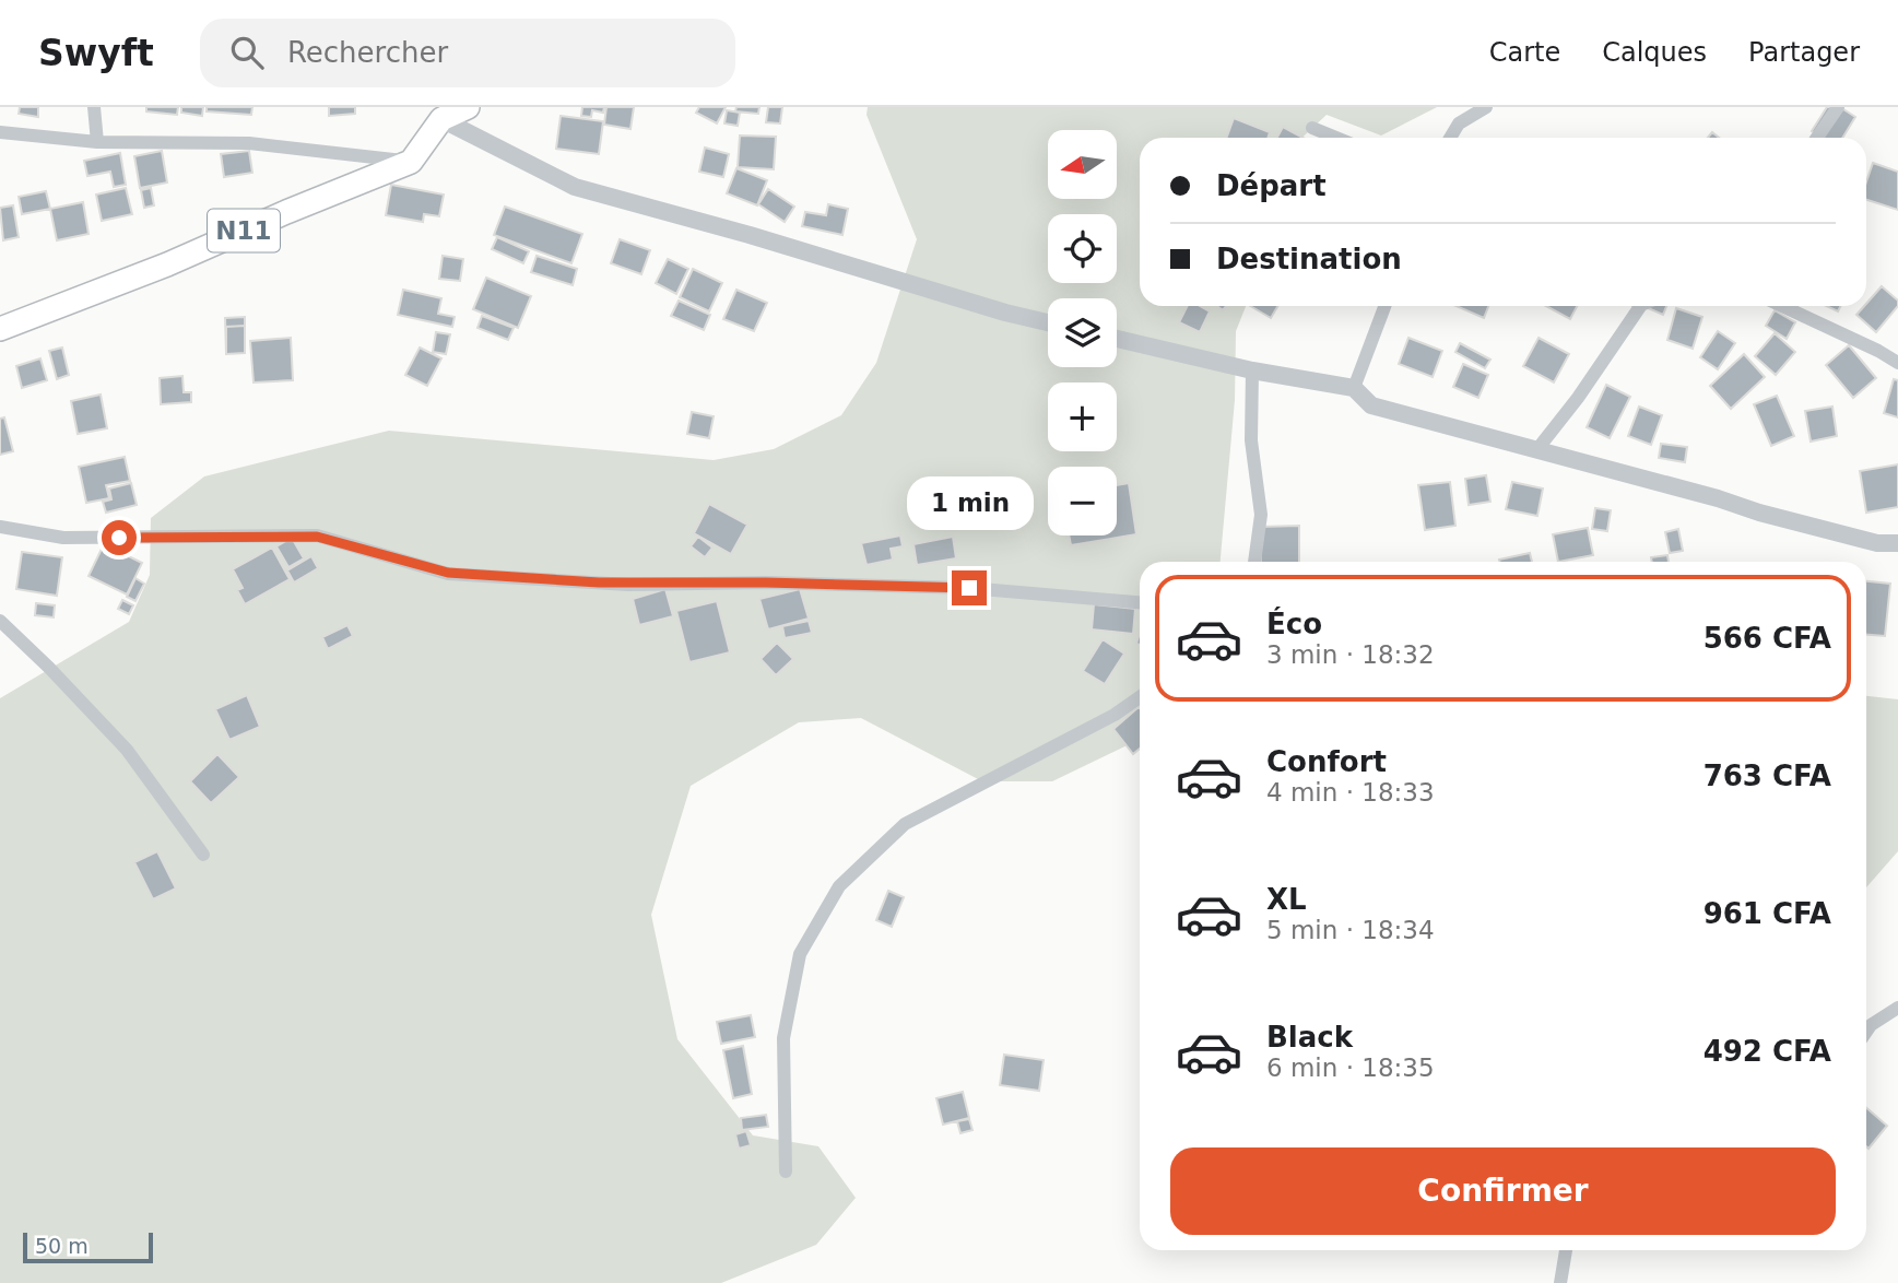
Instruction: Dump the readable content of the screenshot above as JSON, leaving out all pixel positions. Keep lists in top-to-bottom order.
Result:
{
  "streets": {
    "highway": ["N11"]
  },
  "scale_bar": "50 m",
  "north": "left",
  "page": {
    "header": "Swyft",
    "search": "Rechercher",
    "nav": ["Carte", "Calques", "Partager"],
    "map_buttons": ["+", "−"],
    "banner": ["Départ", "Destination"],
    "bubble": "1 min",
    "list": [
      {
        "name": "Éco",
        "note": "3 min · 18:32",
        "value": "566 CFA"
      },
      {
        "name": "Confort",
        "note": "4 min · 18:33",
        "value": "763 CFA"
      },
      {
        "name": "XL",
        "note": "5 min · 18:34",
        "value": "961 CFA"
      },
      {
        "name": "Black",
        "note": "6 min · 18:35",
        "value": "492 CFA"
      }
    ],
    "buttons": "Confirmer",
    "scale": "50 m"
  }
}
